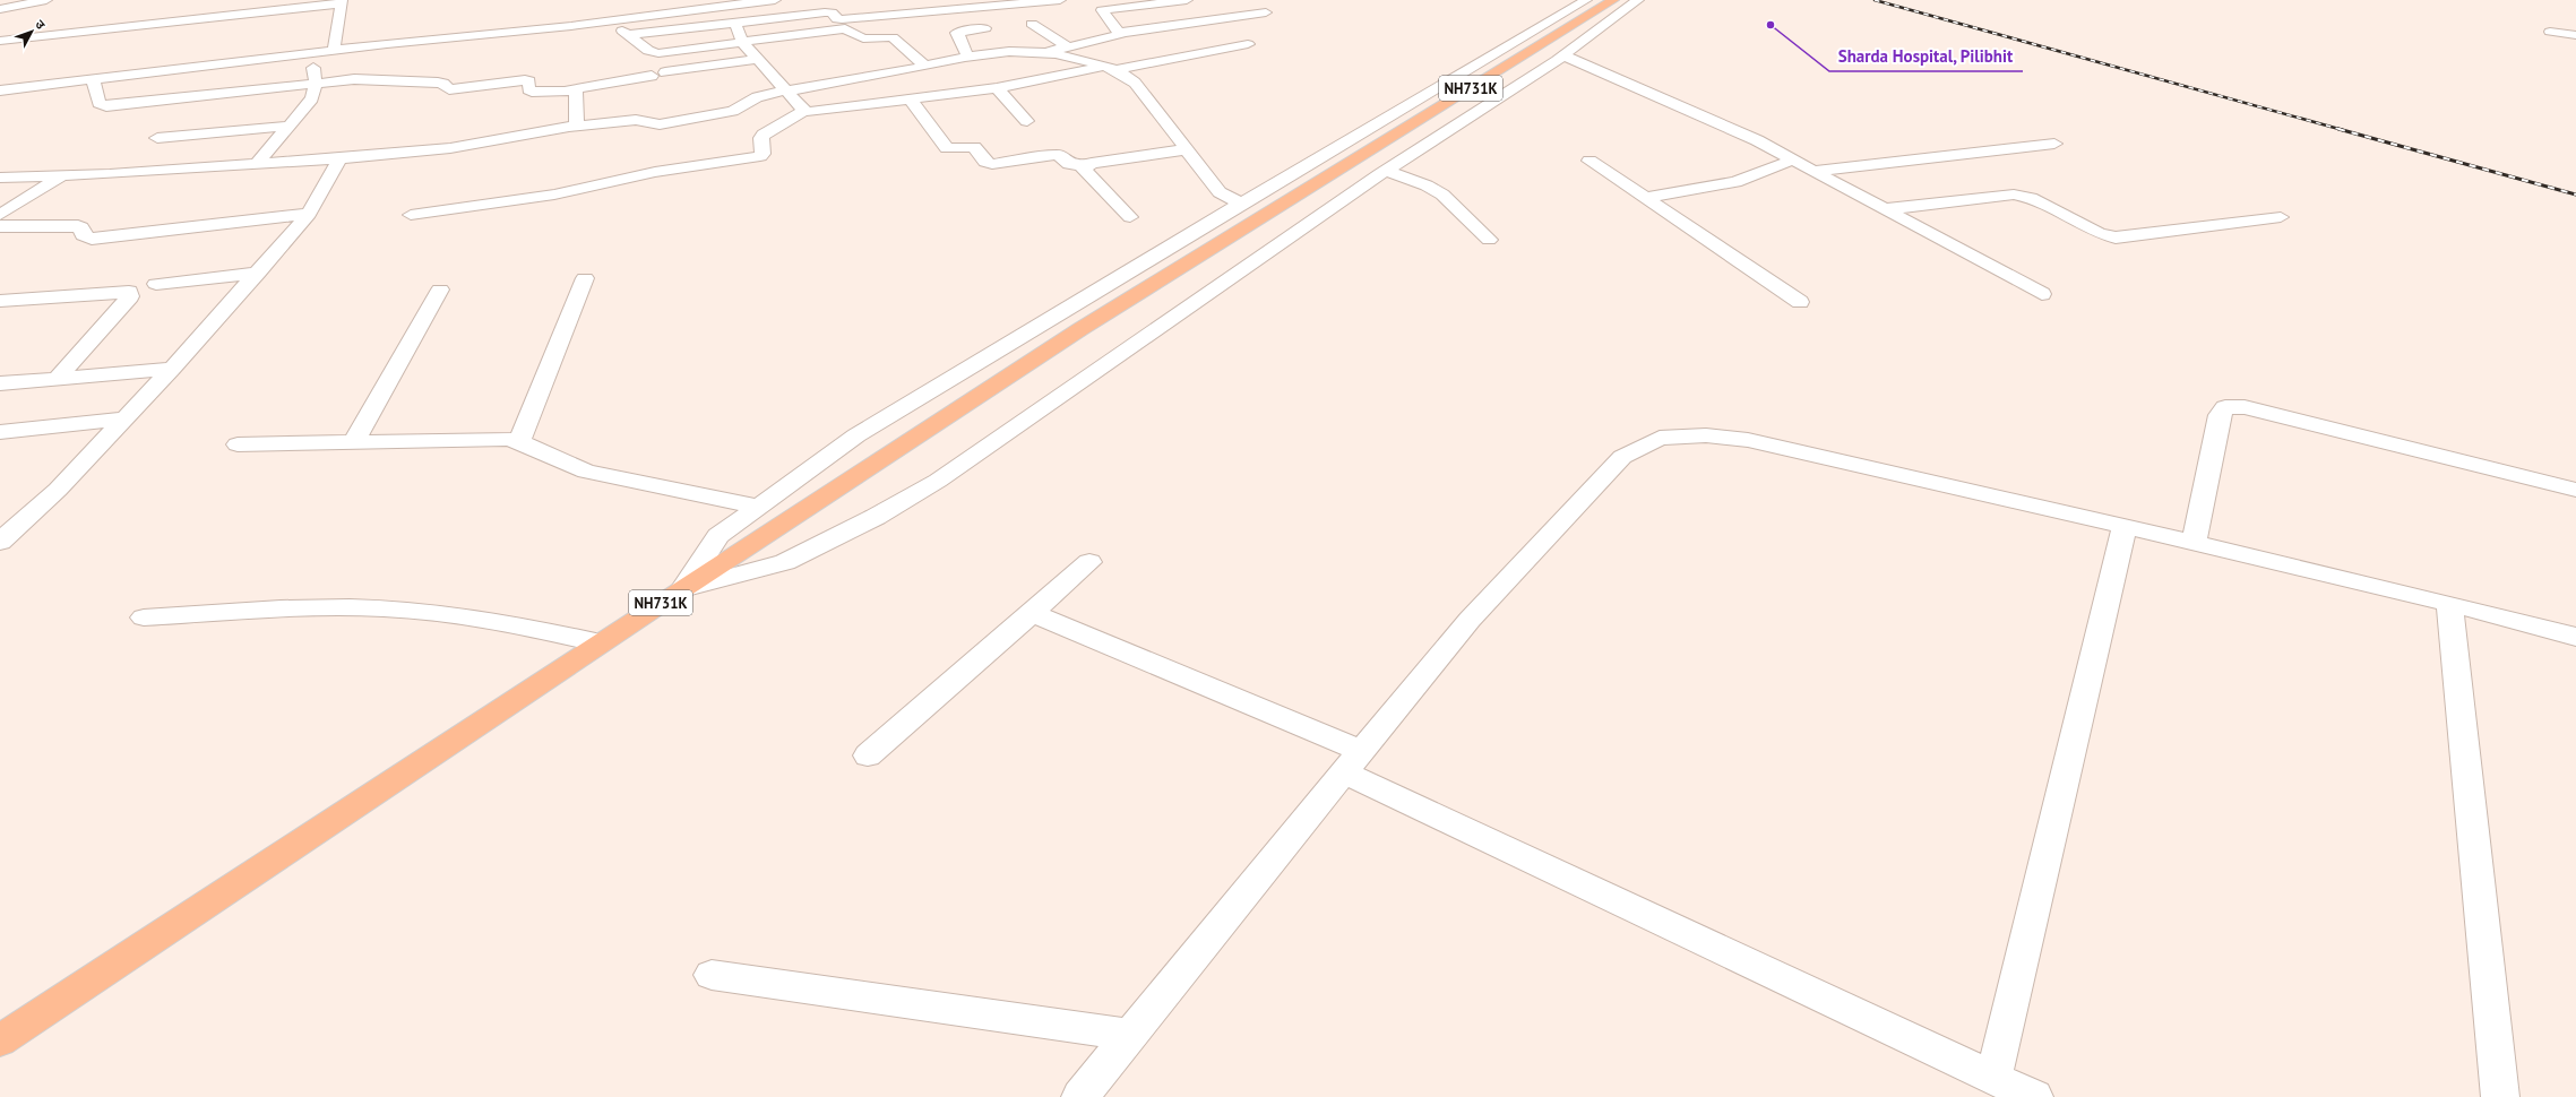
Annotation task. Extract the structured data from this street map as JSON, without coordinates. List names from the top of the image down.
{
  "streets": {
    "highway": ["NH731K"]
  },
  "places": ["Sharda Hospital, Pilibhit"],
  "north": "top right"
}
